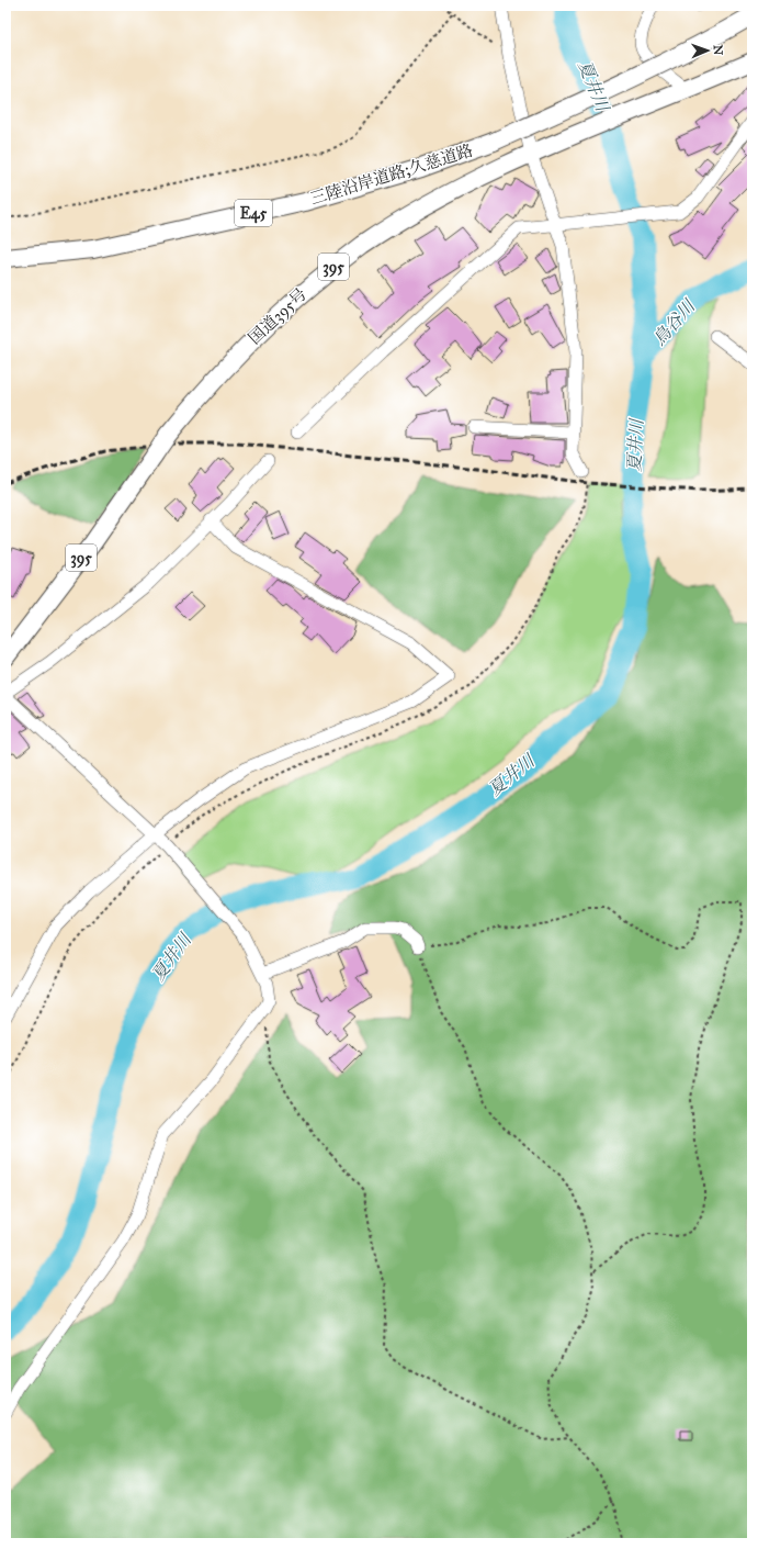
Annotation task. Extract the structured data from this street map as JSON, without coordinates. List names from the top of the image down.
{
  "streets": {
    "highway": [
      "三陸沿岸道路;久慈道路",
      "E45",
      "395",
      "国道395号"
    ]
  },
  "water": ["夏井川", "鳥谷川"],
  "north": "right"
}
